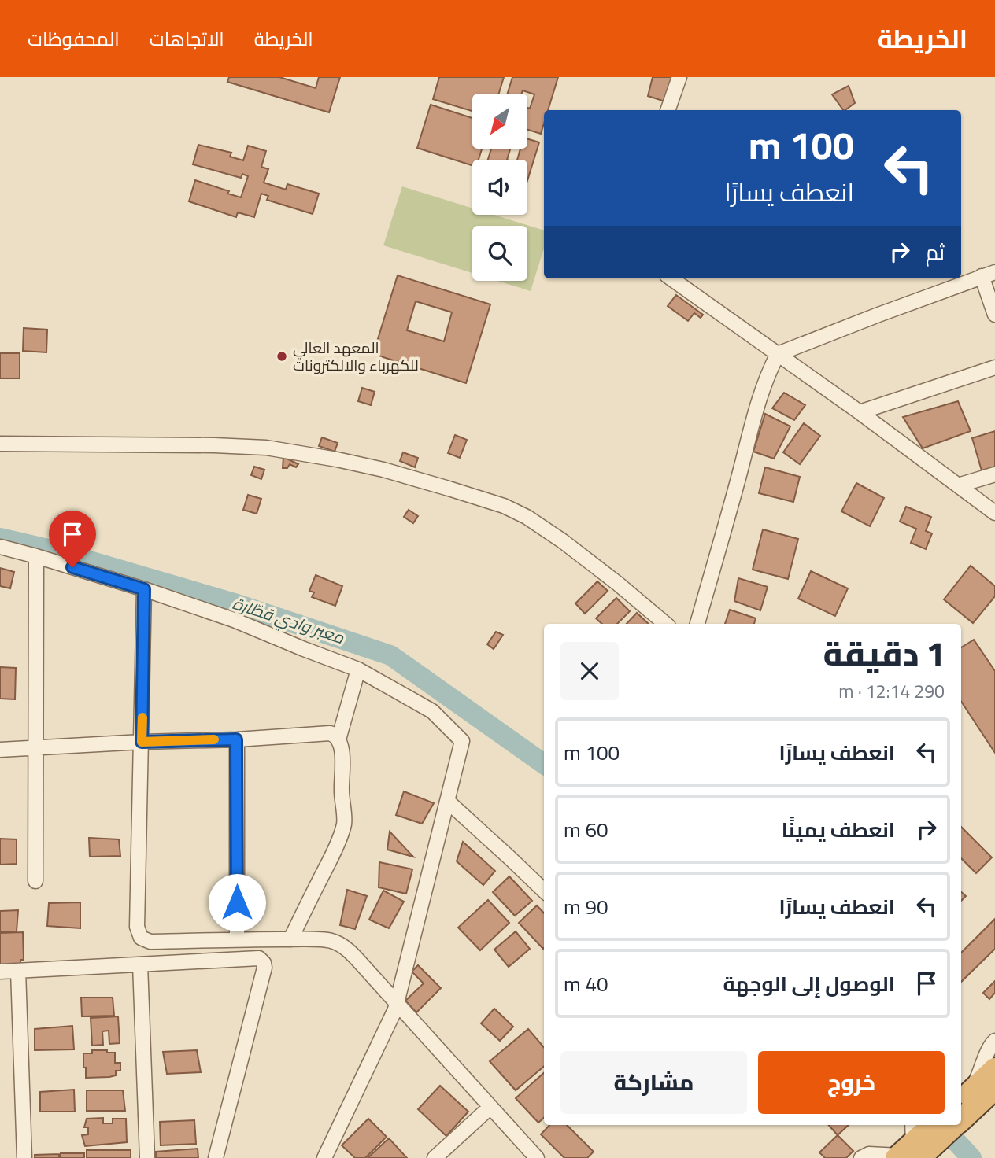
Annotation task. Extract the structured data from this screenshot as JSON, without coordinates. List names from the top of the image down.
{
  "water": ["معبر وادي قطّارة"],
  "places": ["المعهد العالي للكهرباء والالكترونات"],
  "north": "bottom left",
  "page": {
    "header": "الخريطة",
    "nav": ["الخريطة", "الاتجاهات", "المحفوظات"],
    "turn": ["100 m", "انعطف يسارًا"],
    "then": "ثم",
    "heading": ["1 دقيقة", "290 m · 12:14"],
    "list": [
      {
        "name": "انعطف يسارًا",
        "value": "100 m"
      },
      {
        "name": "انعطف يمينًا",
        "value": "60 m"
      },
      {
        "name": "انعطف يسارًا",
        "value": "90 m"
      },
      {
        "name": "الوصول إلى الوجهة",
        "value": "40 m"
      }
    ],
    "buttons": ["خروج", "مشاركة"]
  }
}
